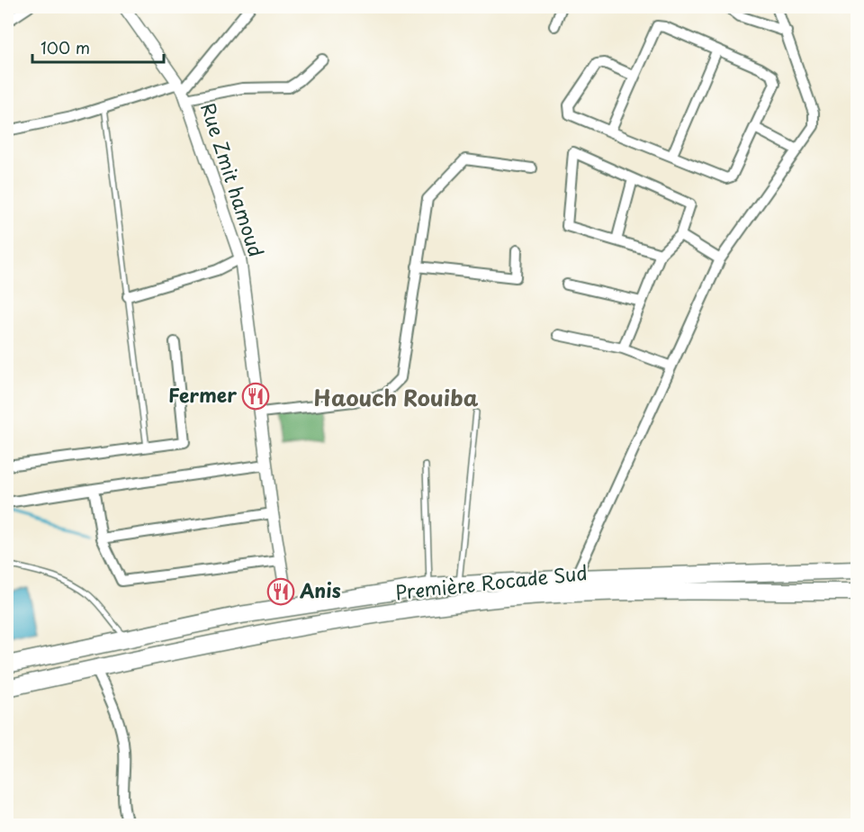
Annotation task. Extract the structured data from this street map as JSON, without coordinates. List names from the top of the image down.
{
  "streets": {
    "highway": ["Première Rocade Sud"],
    "street": ["Rue Zmit hamoud"]
  },
  "crossings": [
    ["Rue Zmit hamoud", "Première Rocade Sud"]
  ],
  "districts": ["Haouch Rouiba"],
  "places": {
    "restaurant": ["Fermer", "Anis"]
  },
  "scale_bar": "100 m"
}
